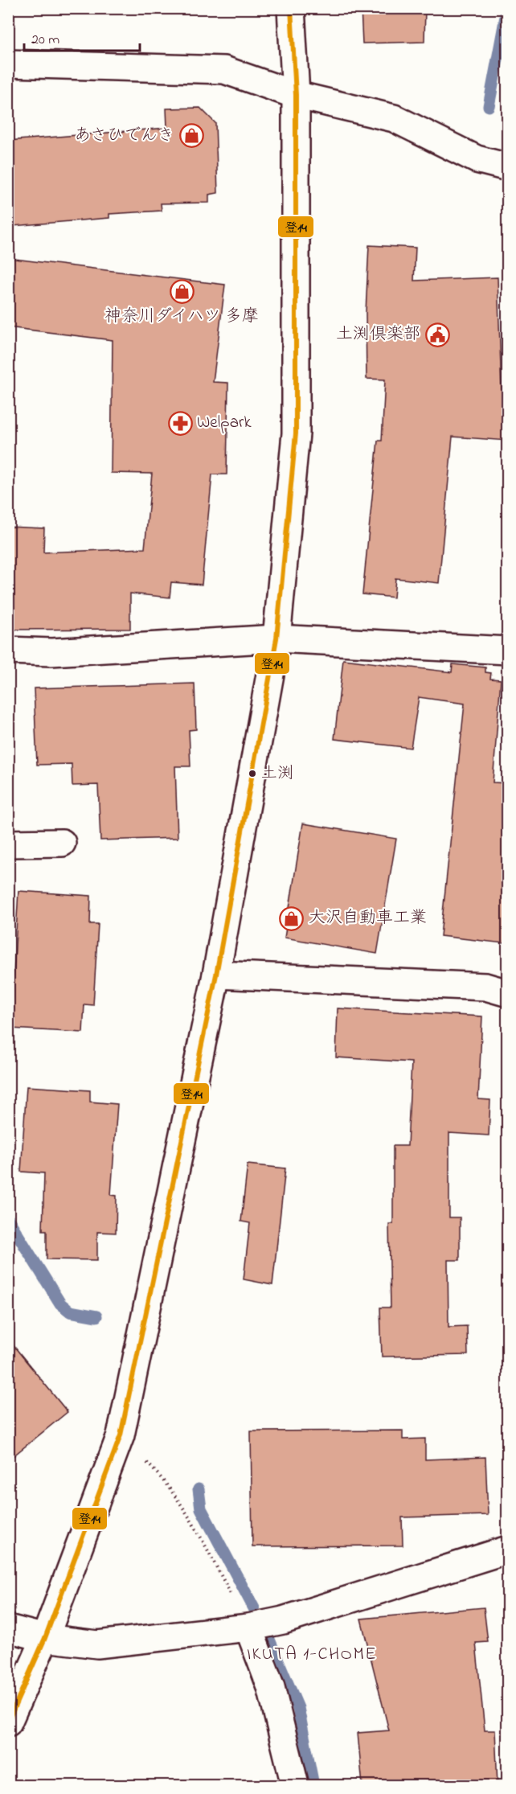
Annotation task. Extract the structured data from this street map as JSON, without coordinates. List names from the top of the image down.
{
  "districts": ["IKUTA 1-CHOME"],
  "places": {
    "shop": ["あさひでんき", "神奈川ダイハツ 多摩", "大沢自動車工業"],
    "public building": ["土渕倶楽部"],
    "pharmacy": ["Welpark"],
    "other": ["土渕"]
  },
  "lines": ["transit line 登14"],
  "scale_bar": "20 m"
}
